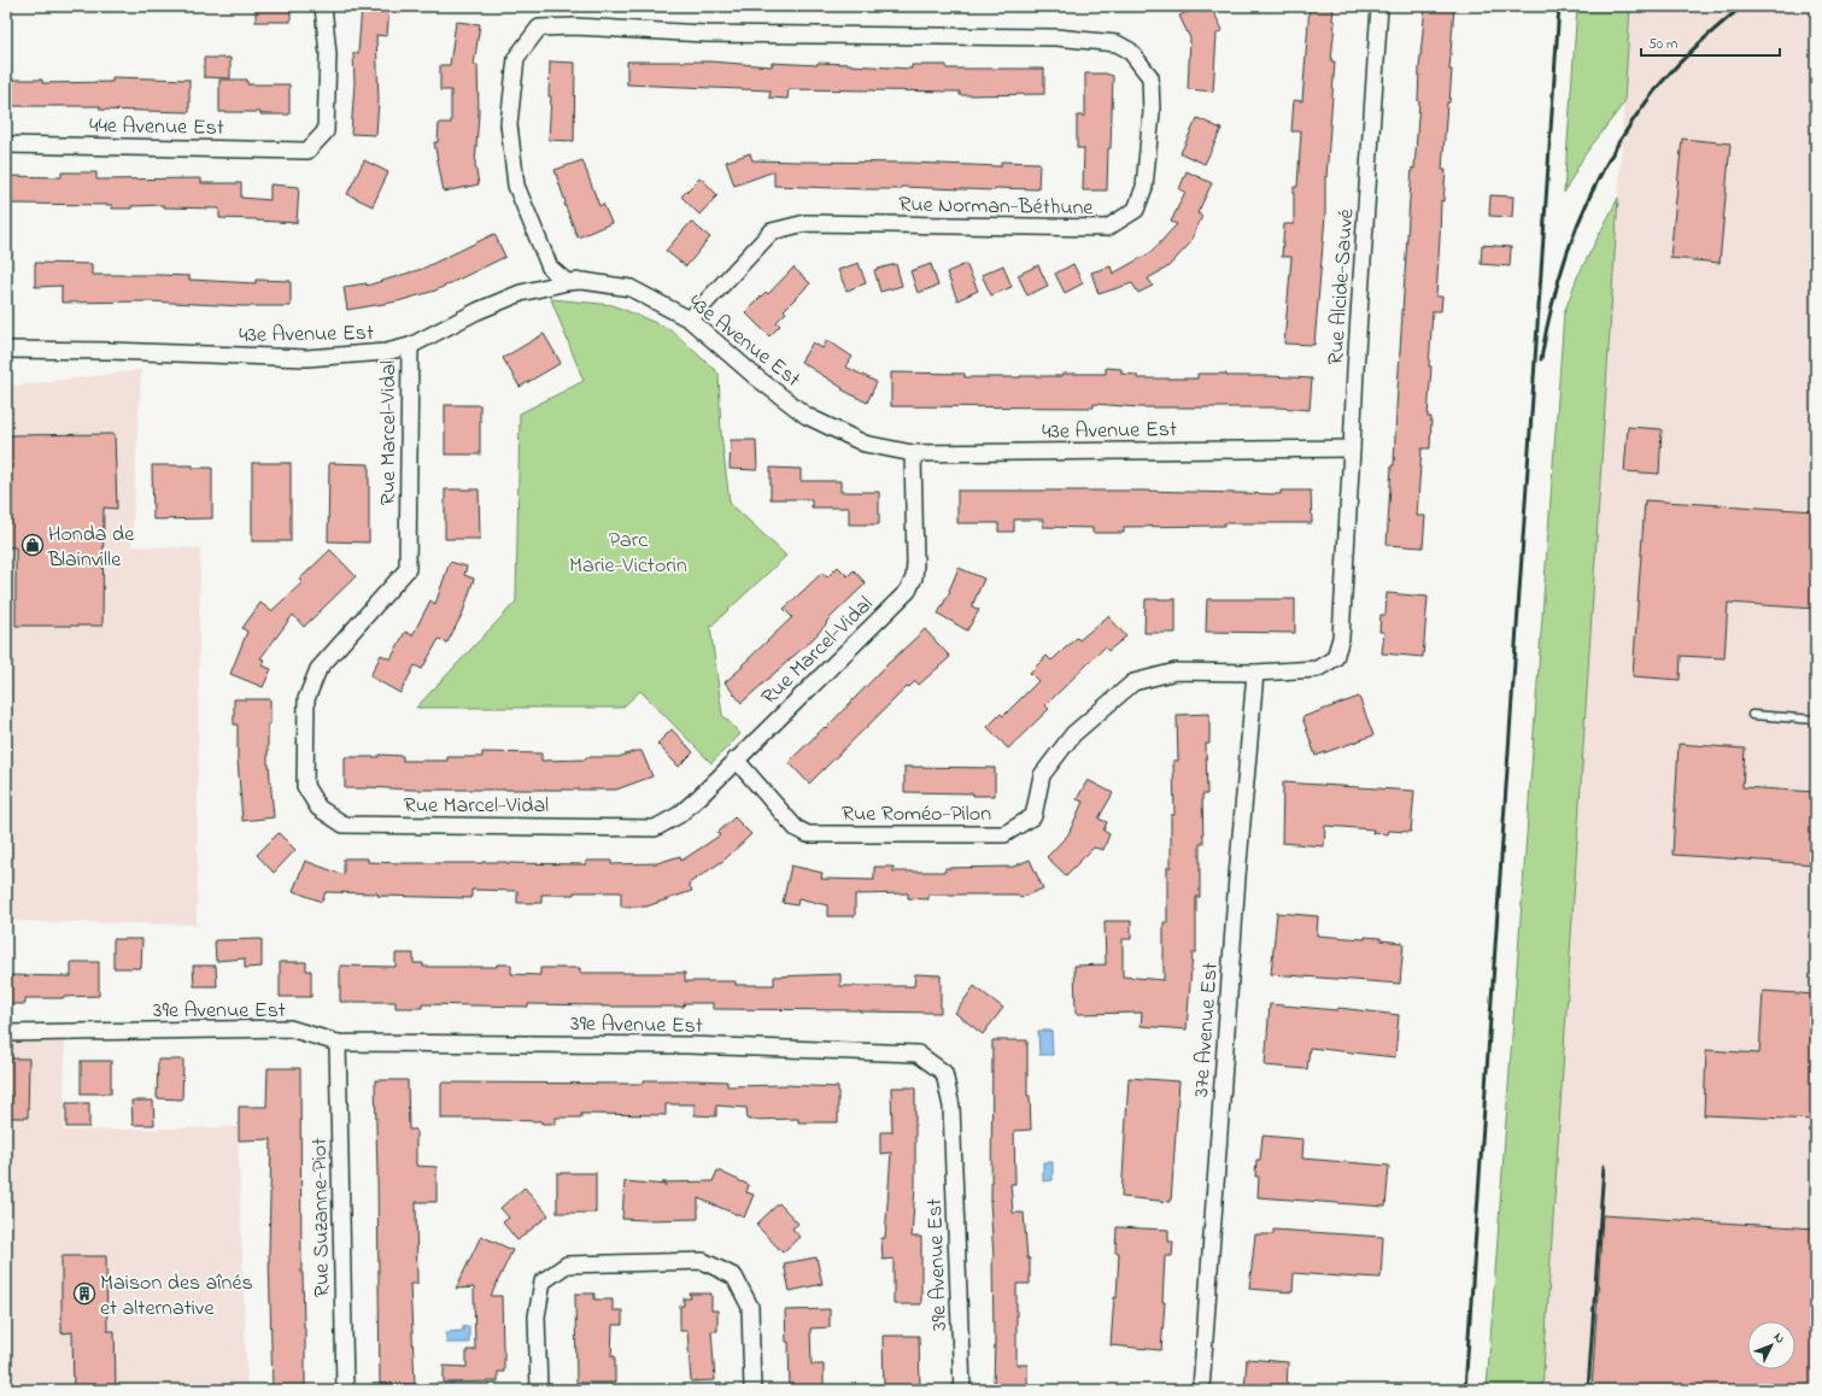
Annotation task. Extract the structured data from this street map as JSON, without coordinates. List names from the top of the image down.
{
  "streets": {
    "street": [
      "44e Avenue Est",
      "Rue Norman-Béthune",
      "Rue Alcide-Sauvé",
      "43e Avenue Est",
      "Rue Marcel-Vidal",
      "Rue Roméo-Pilon",
      "39e Avenue Est",
      "37e Avenue Est",
      "Rue Suzanne-Piot"
    ]
  },
  "crossings": [
    ["Rue Norman-Béthune", "43e Avenue Est"],
    ["Rue Alcide-Sauvé", "43e Avenue Est"],
    ["Rue Alcide-Sauvé", "Rue Roméo-Pilon"],
    ["43e Avenue Est", "Rue Marcel-Vidal"],
    ["Rue Marcel-Vidal", "Rue Roméo-Pilon"],
    ["Rue Roméo-Pilon", "37e Avenue Est"],
    ["39e Avenue Est", "Rue Suzanne-Piot"]
  ],
  "parks": ["Parc Marie-Victorin"],
  "places": {
    "shop": ["Honda de Blainville"],
    "building": ["Maison des aînés et alternative"]
  },
  "scale_bar": "50 m",
  "north": "top right"
}
